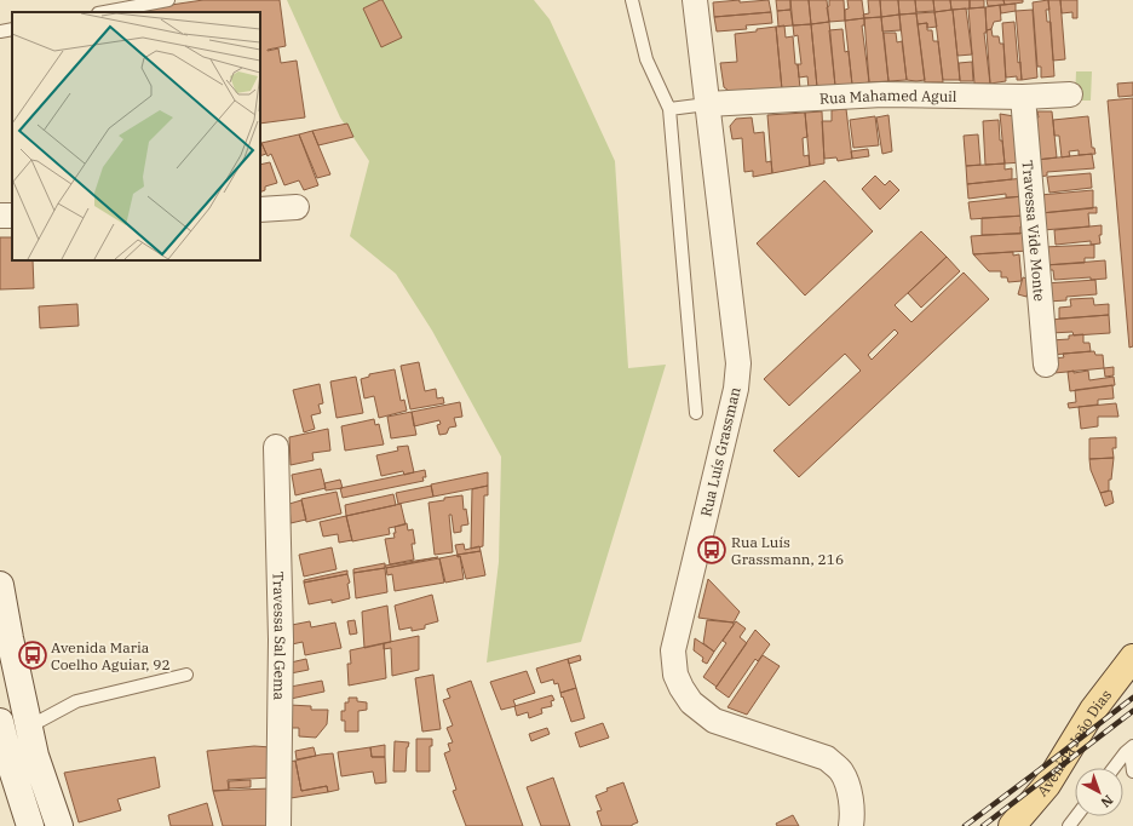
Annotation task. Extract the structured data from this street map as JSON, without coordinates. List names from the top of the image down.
{
  "streets": {
    "main road": ["Avenida João Dias"],
    "street": [
      "Rua Mahamed Aguil",
      "Travessa Vide Monte",
      "Rua Luís Grassman",
      "Travessa Sal Gema"
    ]
  },
  "crossings": [
    ["Rua Mahamed Aguil", "Travessa Vide Monte"],
    ["Rua Mahamed Aguil", "Rua Luís Grassman"]
  ],
  "places": {
    "bus stop": ["Rua Luís Grassmann, 216", "Avenida Maria Coelho Aguiar, 92"]
  },
  "north": "bottom right"
}
